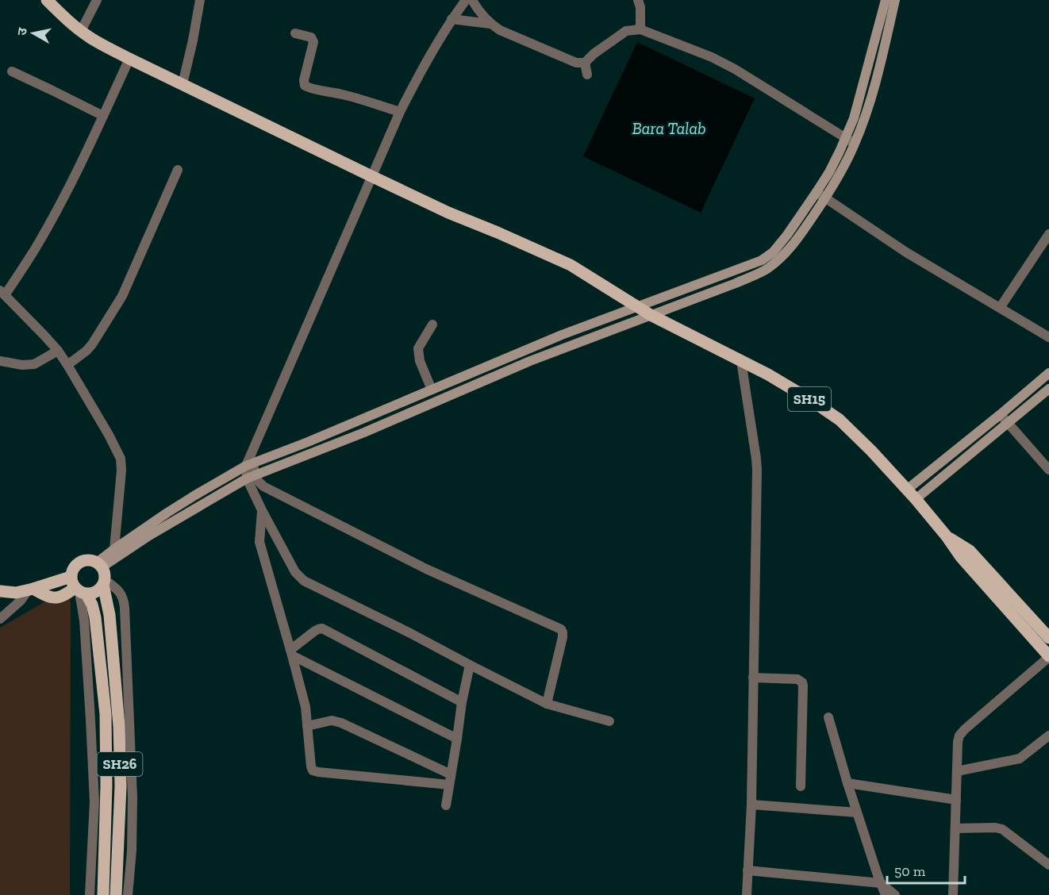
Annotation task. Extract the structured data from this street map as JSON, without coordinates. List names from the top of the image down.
{
  "streets": {
    "main road": ["SH15", "SH26"]
  },
  "water": ["Bara Talab"],
  "scale_bar": "50 m",
  "north": "left"
}
